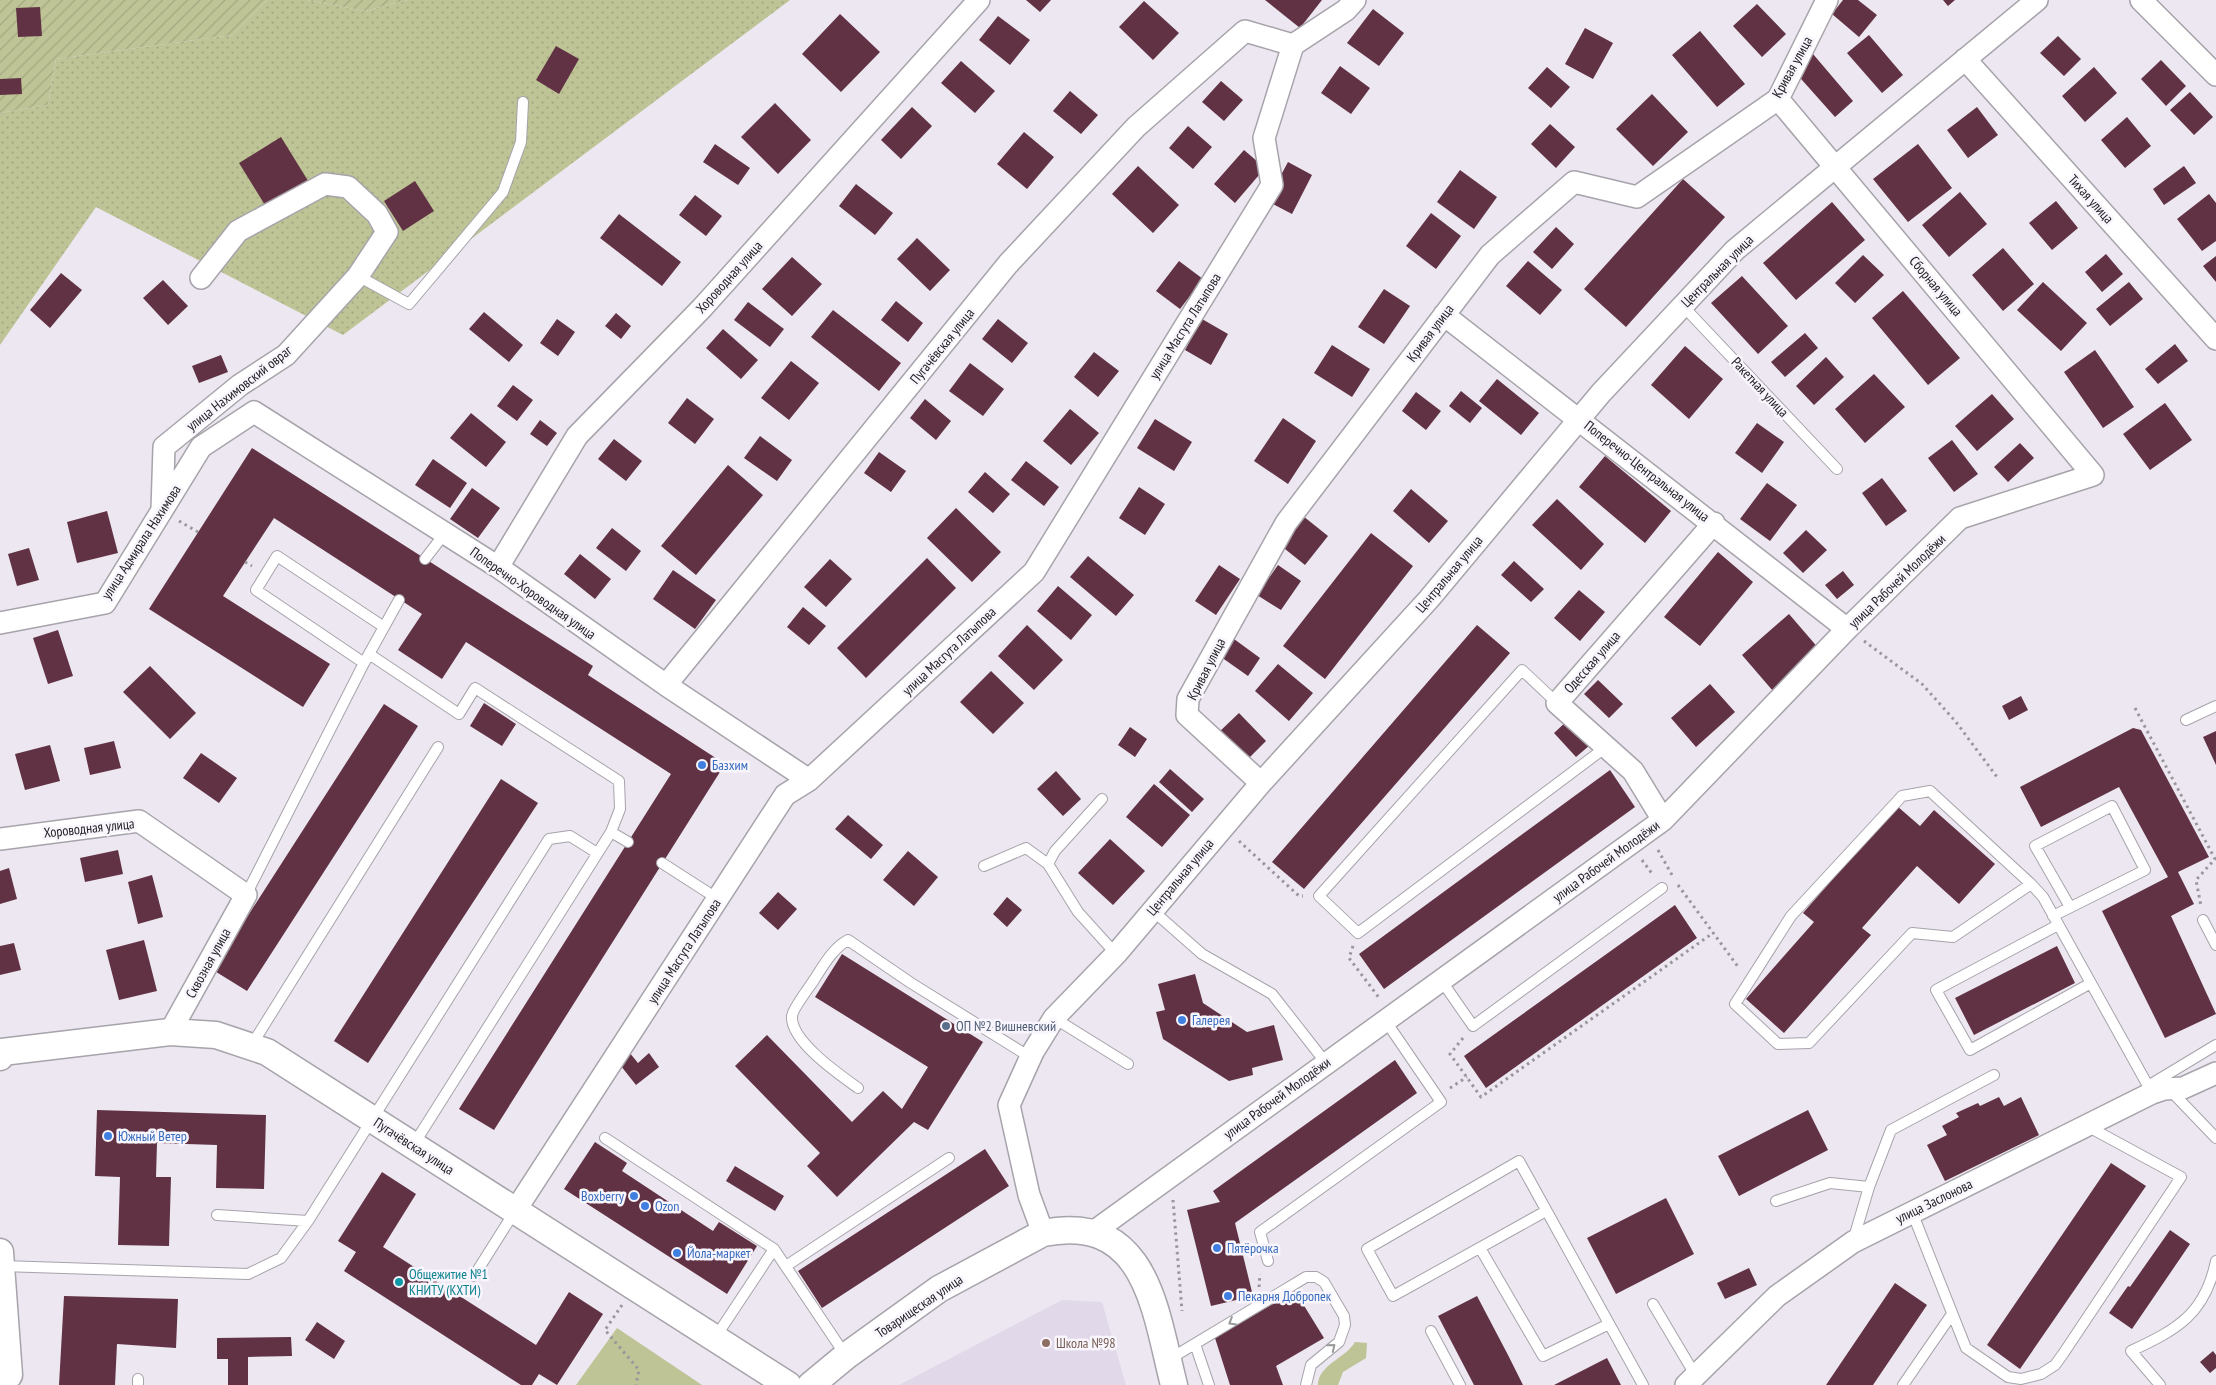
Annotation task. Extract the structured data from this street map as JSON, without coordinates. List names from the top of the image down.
{
  "streets": {
    "street": [
      "Кривая улица",
      "Тихая улица",
      "Центральная улица",
      "Хороводная улица",
      "Сборная улица",
      "улица Масгута Латыпова",
      "Пугачёвская улица",
      "улица Нахимовский овраг",
      "Поперечно-Центральная улица",
      "улица Адмирала Нахимова",
      "улица Рабочей Молодёжи",
      "Поперечно-Хороводная улица",
      "Одесская улица",
      "Сквозная улица",
      "улица Заслонова",
      "Товарищеская улица"
    ],
    "lane": ["Ракетная улица"]
  },
  "crossings": [
    ["Кривая улица", "Центральная улица"],
    ["Кривая улица", "Сборная улица"],
    ["Кривая улица", "Поперечно-Центральная улица"],
    ["Тихая улица", "Центральная улица"],
    ["Центральная улица", "Сборная улица"],
    ["Центральная улица", "Ракетная улица"],
    ["Центральная улица", "Поперечно-Центральная улица"],
    ["Центральная улица", "Товарищеская улица"],
    ["Хороводная улица", "Поперечно-Хороводная улица"],
    ["Хороводная улица", "Сквозная улица"],
    ["Сборная улица", "улица Рабочей Молодёжи"],
    ["улица Масгута Латыпова", "Пугачёвская улица"],
    ["улица Масгута Латыпова", "Поперечно-Хороводная улица"],
    ["Пугачёвская улица", "Поперечно-Хороводная улица"],
    ["Пугачёвская улица", "Сквозная улица"],
    ["улица Нахимовский овраг", "улица Адмирала Нахимова"],
    ["Поперечно-Центральная улица", "улица Рабочей Молодёжи"],
    ["Поперечно-Центральная улица", "Одесская улица"],
    ["улица Адмирала Нахимова", "Поперечно-Хороводная улица"],
    ["улица Рабочей Молодёжи", "Одесская улица"],
    ["улица Рабочей Молодёжи", "Товарищеская улица"]
  ],
  "places": [
    "Базхим",
    "Галерея",
    "ОП №2 Вишневский",
    "Южный Ветер",
    "Boxberry",
    "Ozon",
    "Пятёрочка",
    "Йола-маркет",
    "Общежитие №1 КНИТУ (КХТИ)",
    "Пекарня Добропек",
    "Школа №98"
  ]
}
